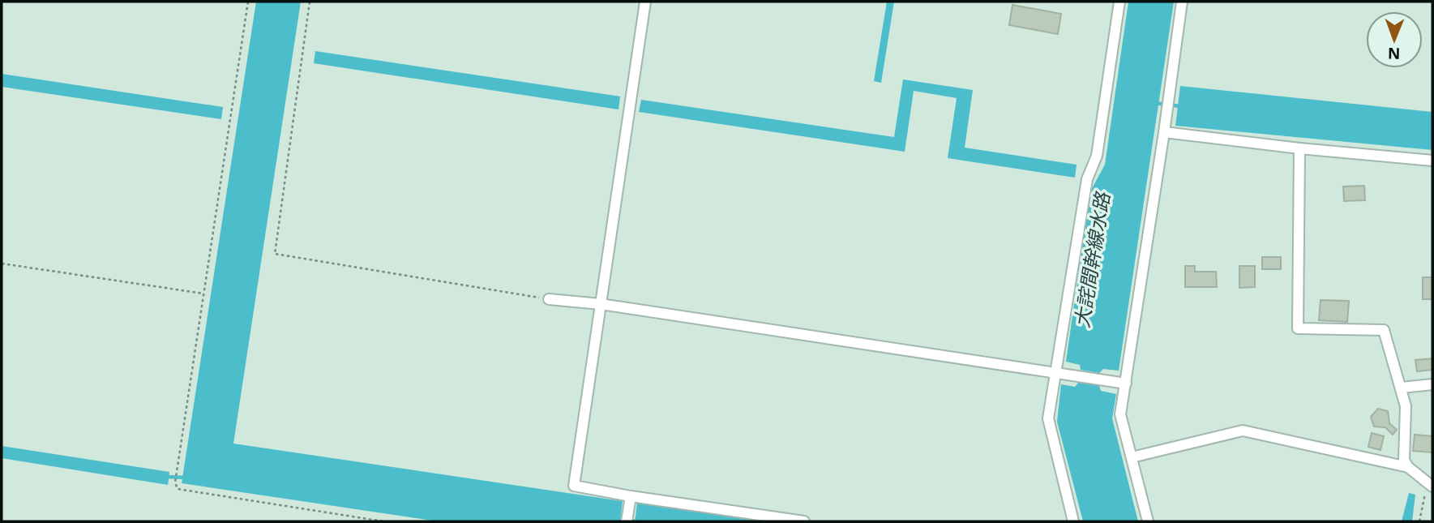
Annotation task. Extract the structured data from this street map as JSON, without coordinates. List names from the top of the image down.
{
  "water": ["大詫間幹線水路"],
  "north": "bottom"
}
